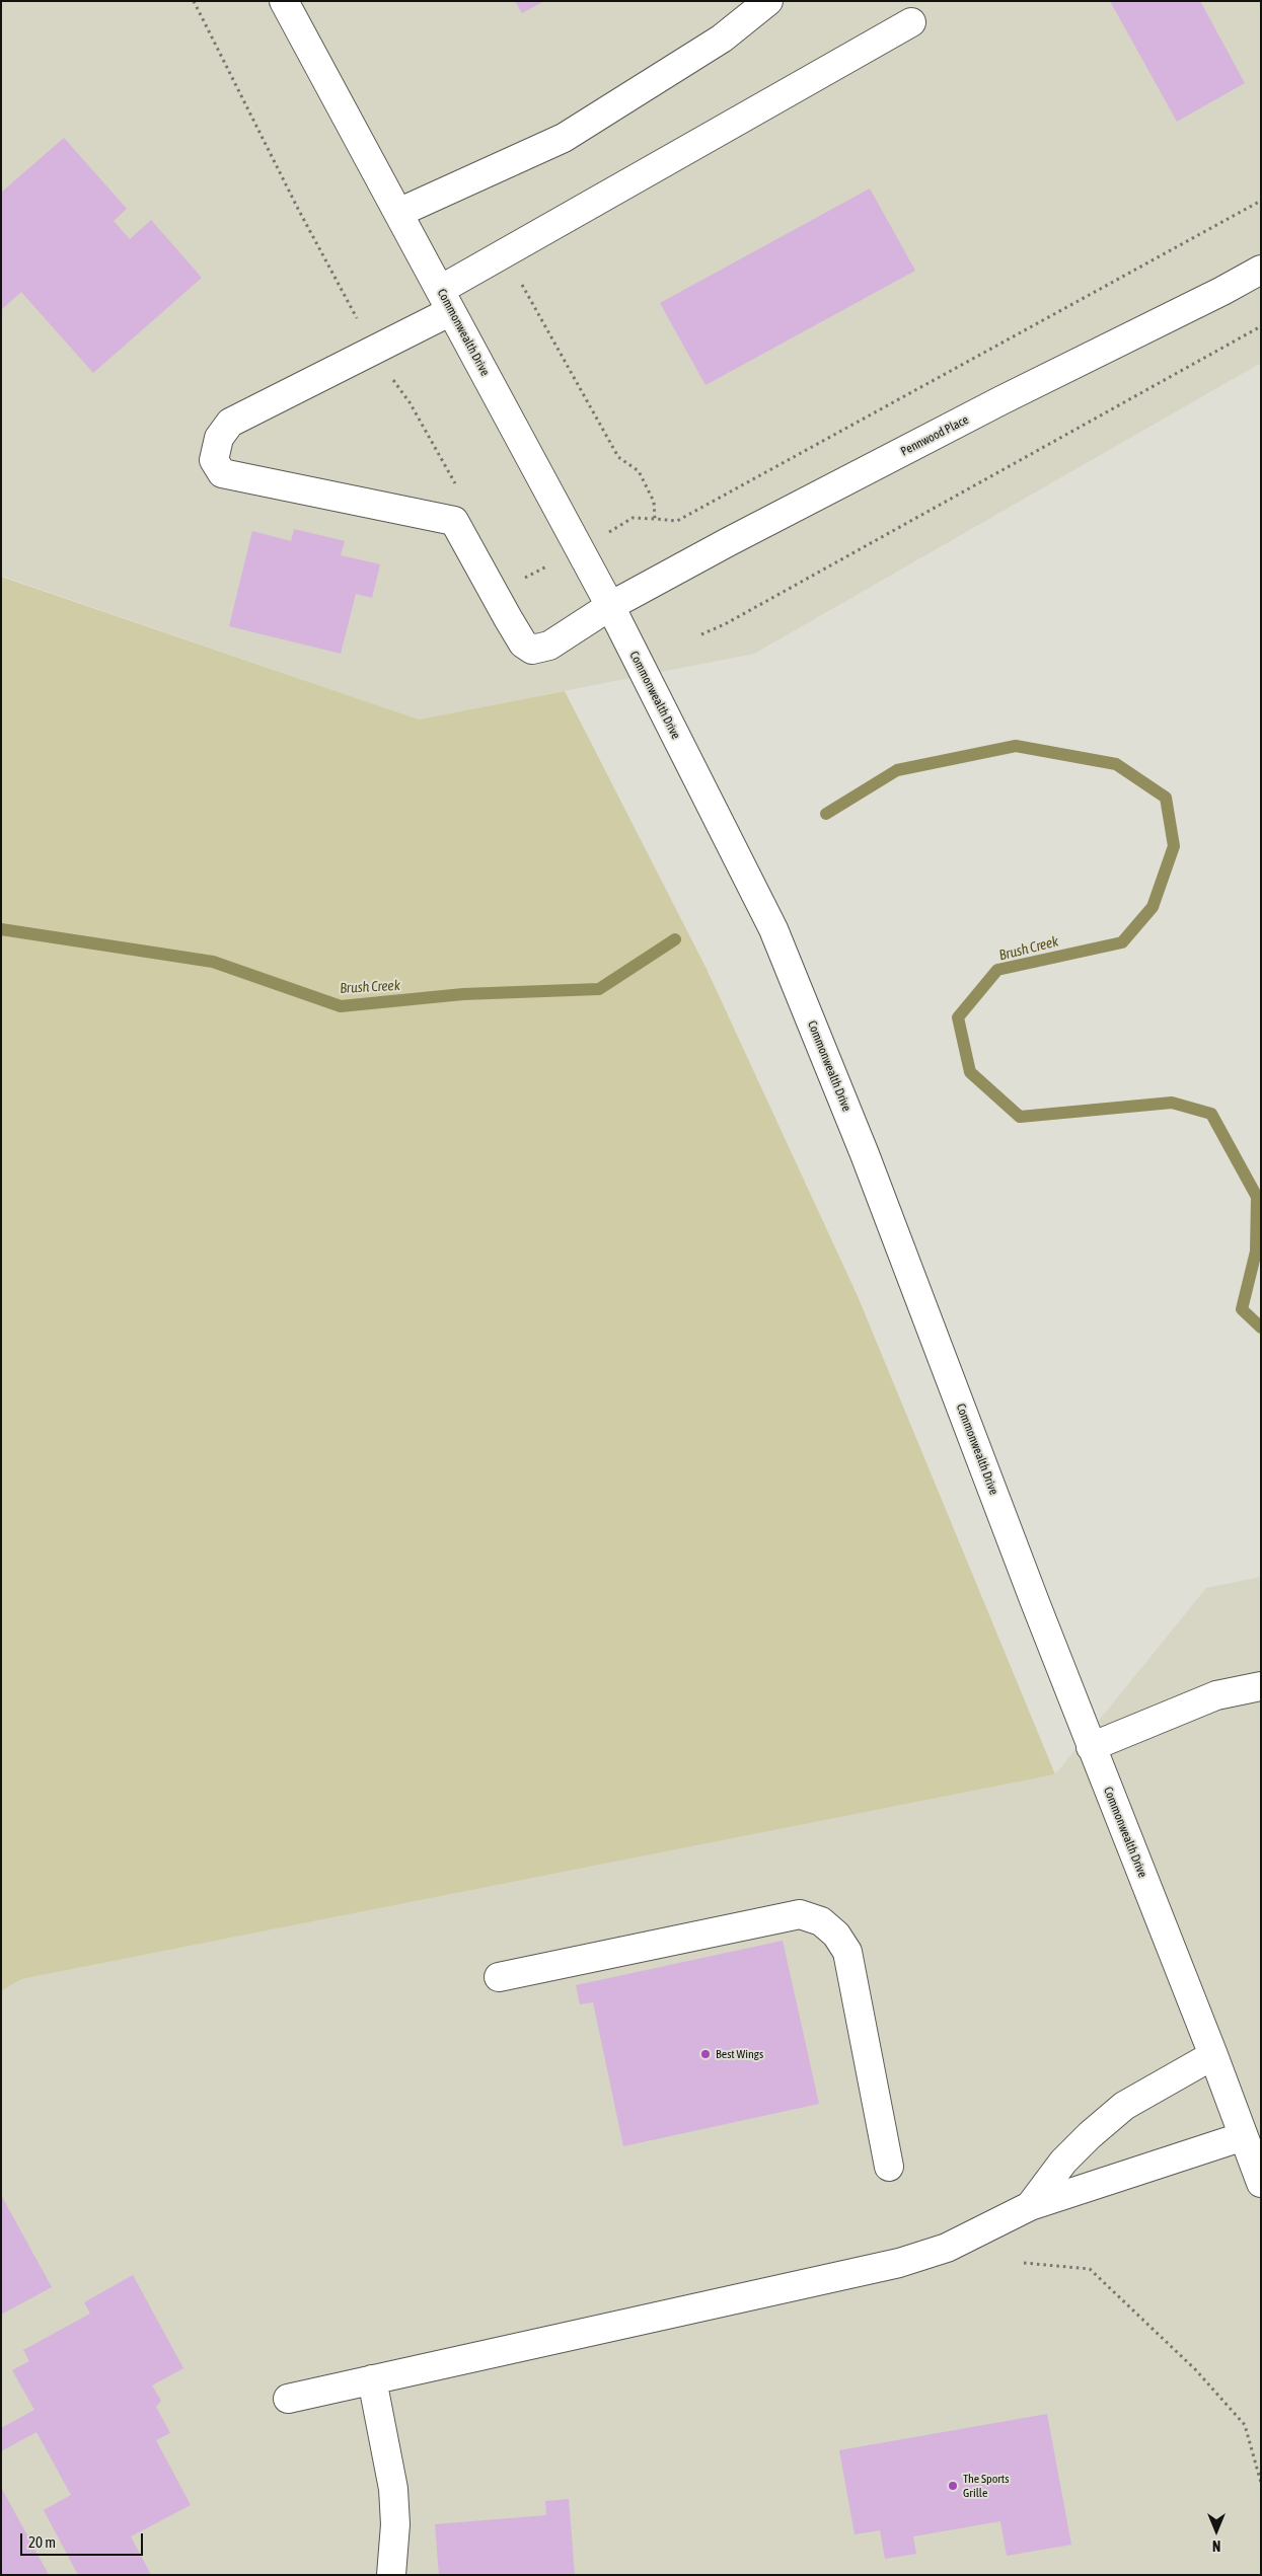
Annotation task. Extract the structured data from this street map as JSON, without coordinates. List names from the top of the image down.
{
  "streets": {
    "street": ["Commonwealth Drive", "Pennwood Place"]
  },
  "crossings": [
    ["Commonwealth Drive", "Pennwood Place"]
  ],
  "water": ["Brush Creek"],
  "places": ["Best Wings", "The Sports Grille"],
  "scale_bar": "20 m",
  "north": "bottom"
}
